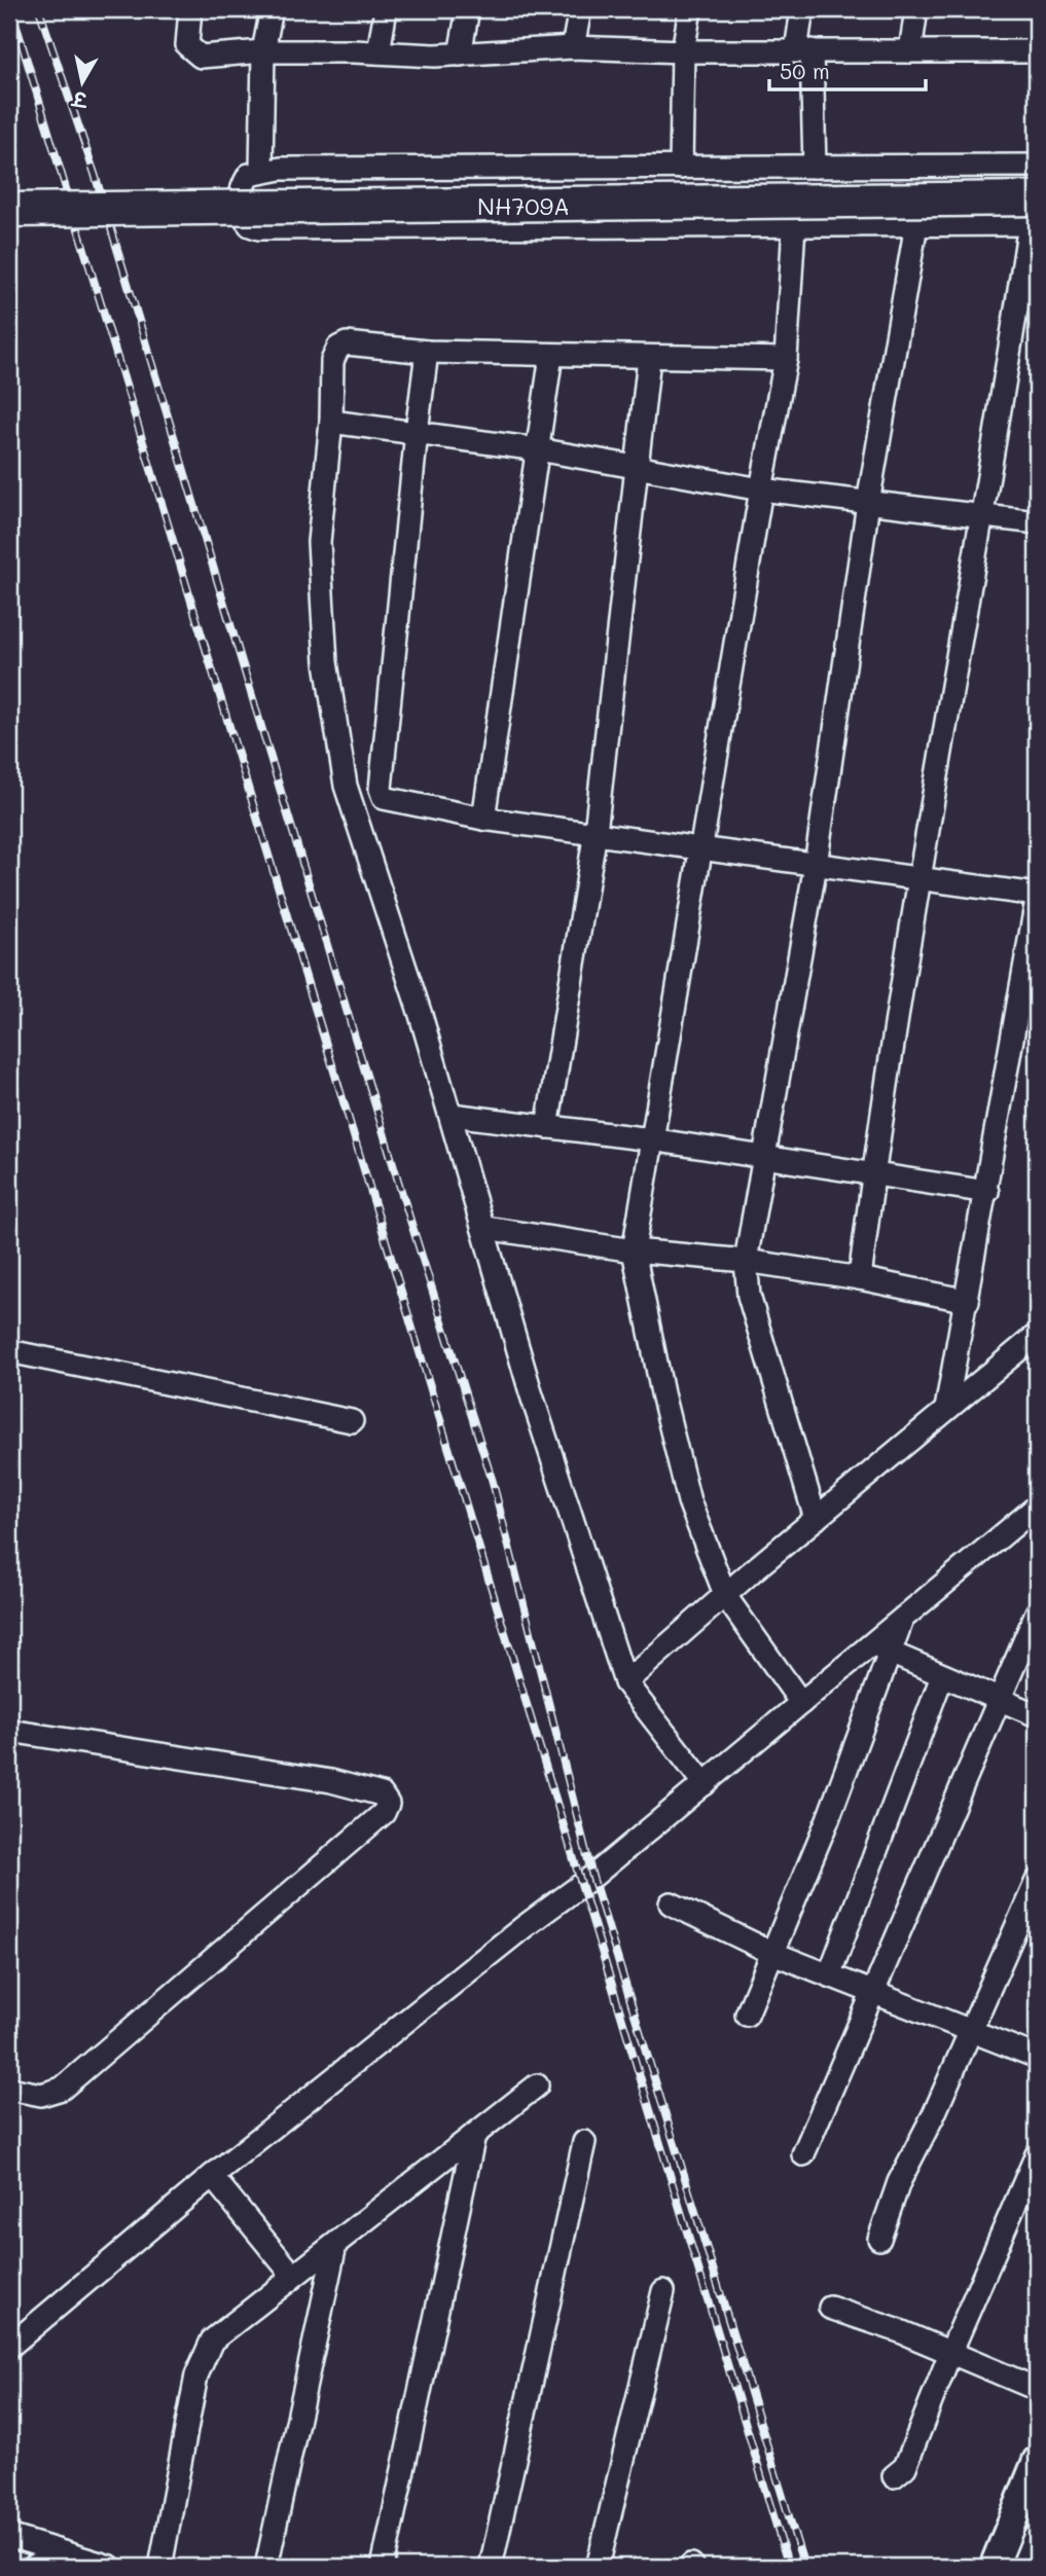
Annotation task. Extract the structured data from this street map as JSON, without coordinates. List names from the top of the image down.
{
  "streets": {
    "highway": ["NH709A"]
  },
  "scale_bar": "50 m",
  "north": "bottom"
}
